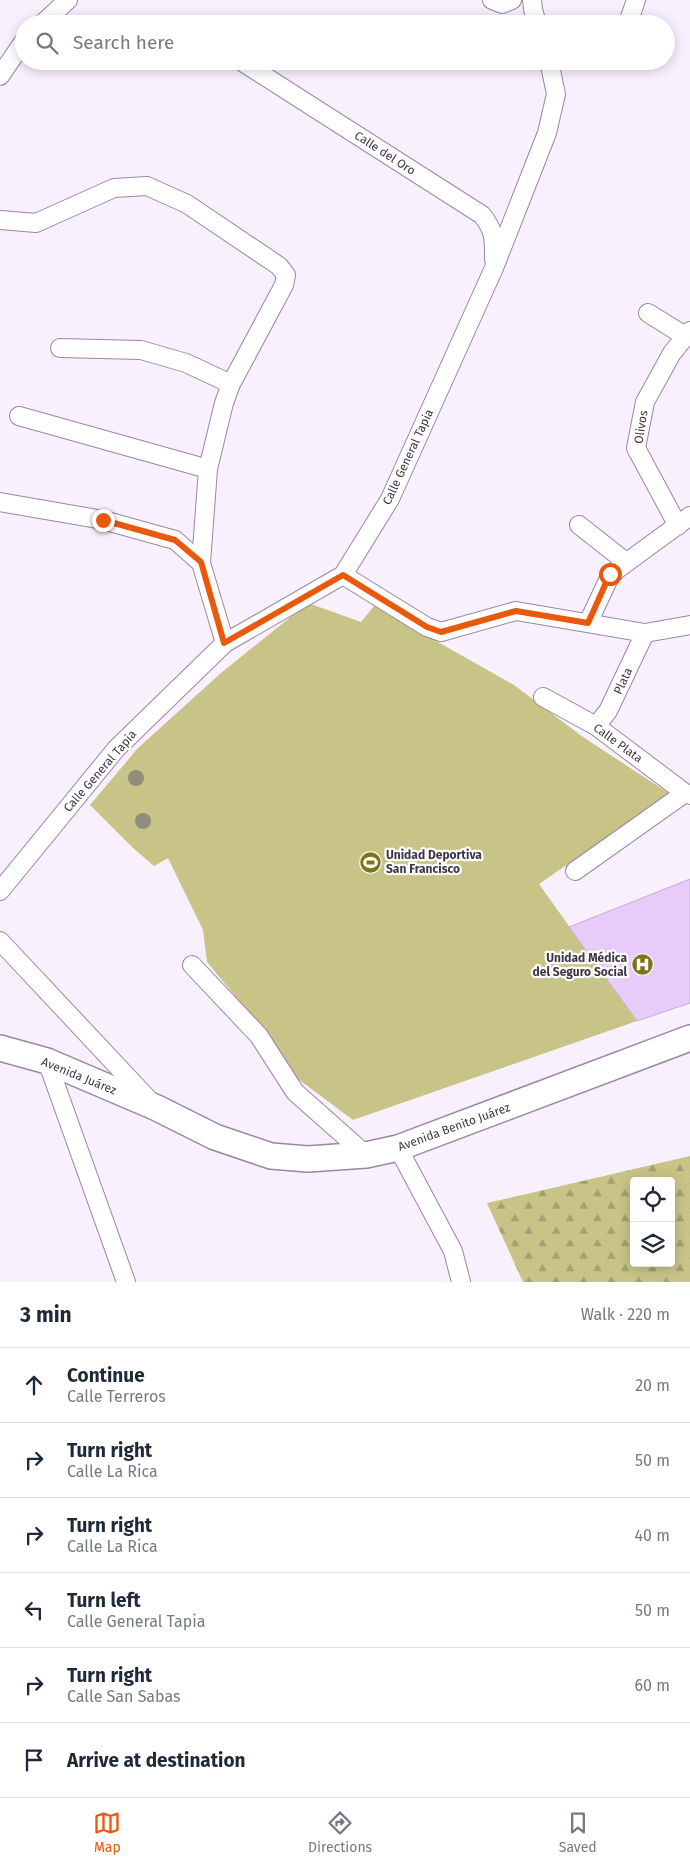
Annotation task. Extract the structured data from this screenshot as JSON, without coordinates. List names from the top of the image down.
{
  "streets": {
    "main road": ["Avenida Juárez", "Avenida Benito Juárez"],
    "street": [
      "Calle del Oro",
      "Olivos",
      "Calle General Tapia",
      "Plata",
      "Calle Plata"
    ]
  },
  "crossings": [
    ["Calle del Oro", "Calle General Tapia"],
    ["Plata", "Calle Plata"],
    ["Avenida Juárez", "Avenida Benito Juárez"]
  ],
  "places": {
    "sports": ["Unidad Deportiva San Francisco"],
    "hospital": ["Unidad Médica del Seguro Social"]
  },
  "page": {
    "search": "Search here",
    "heading": ["3 min", "Walk · 220 m"],
    "list": [
      ["Continue", "Calle Terreros", "20 m"],
      ["Turn right", "Calle La Rica", "50 m"],
      ["Turn right", "Calle La Rica", "40 m"],
      ["Turn left", "Calle General Tapia", "50 m"],
      ["Turn right", "Calle San Sabas", "60 m"],
      "Arrive at destination"
    ],
    "nav": ["Map", "Directions", "Saved"]
  }
}
